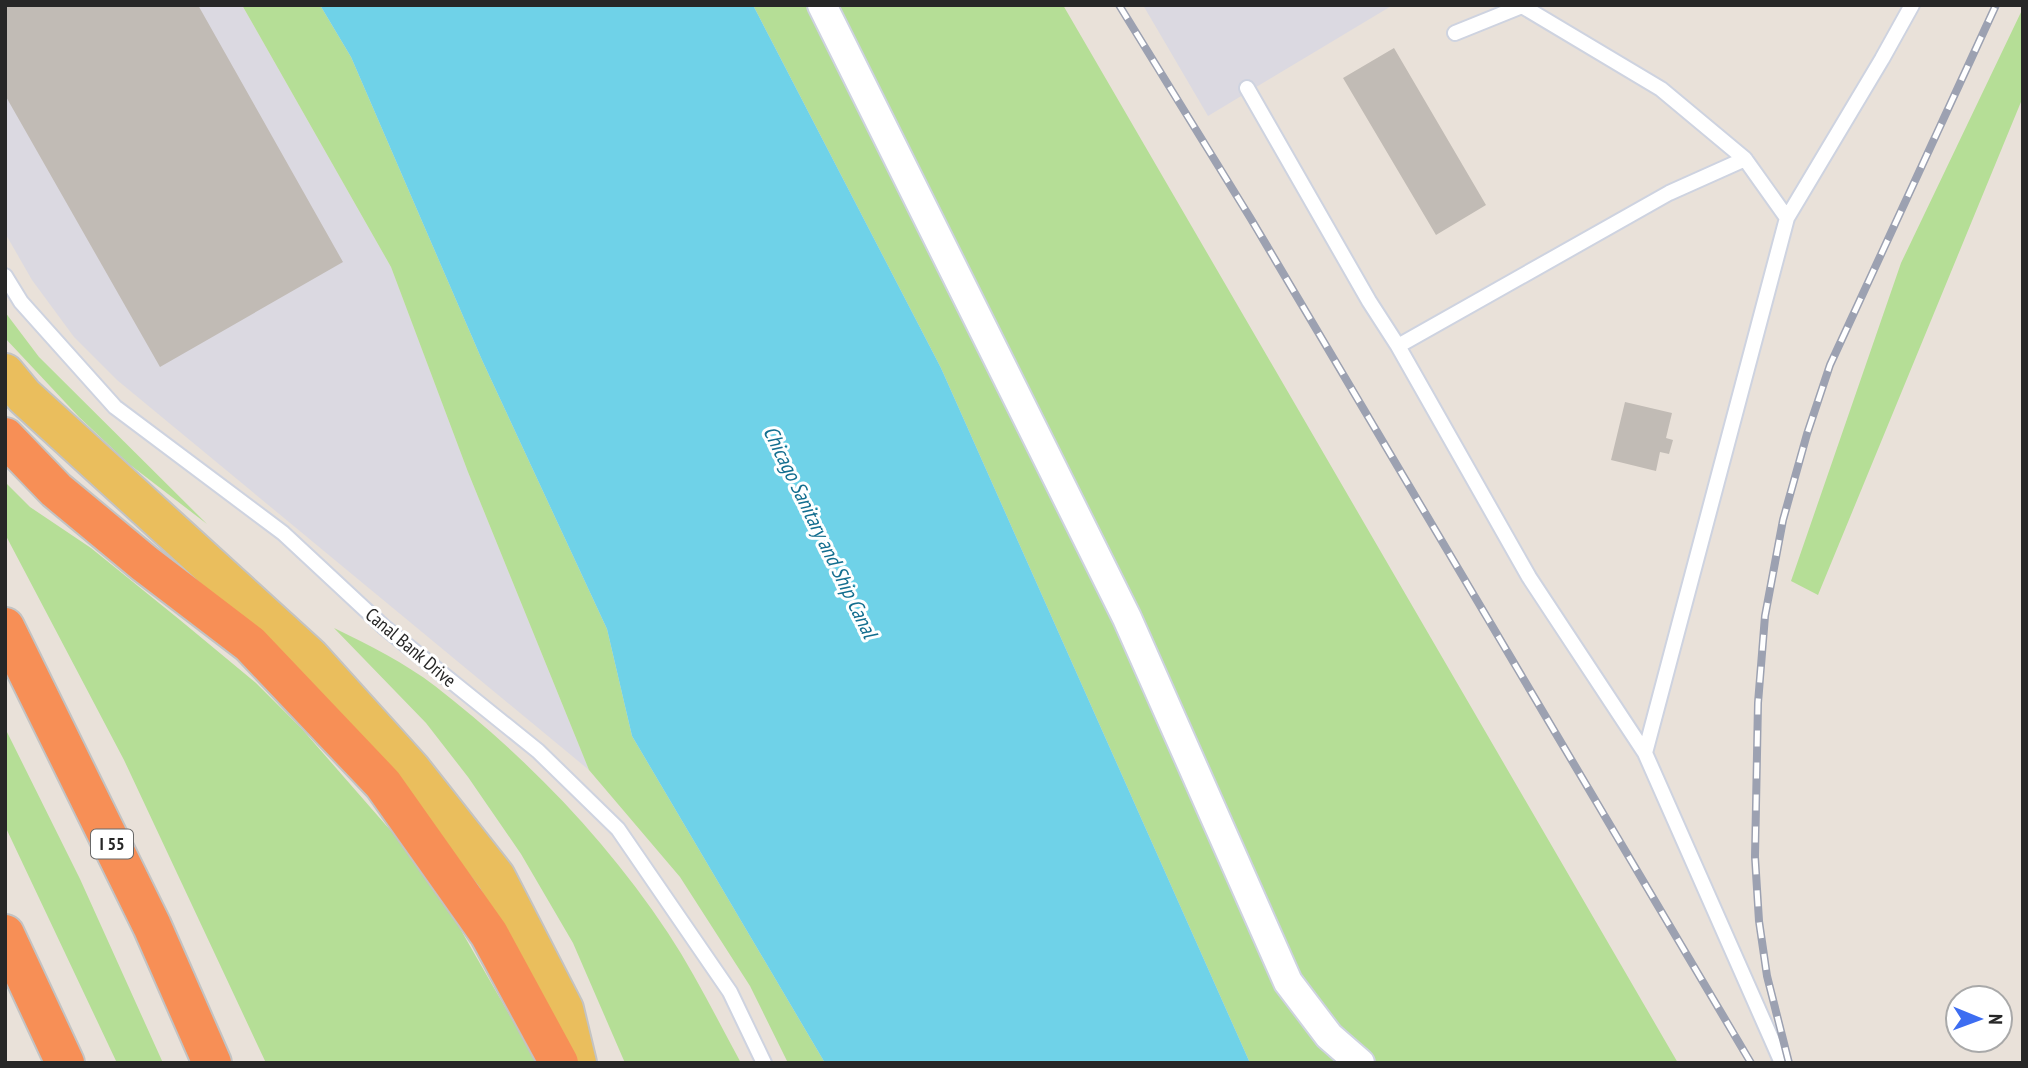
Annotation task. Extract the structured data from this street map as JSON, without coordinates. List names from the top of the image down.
{
  "streets": {
    "highway": ["I 55"],
    "lane": ["Canal Bank Drive"]
  },
  "water": ["Chicago Sanitary and Ship Canal"],
  "north": "right"
}
